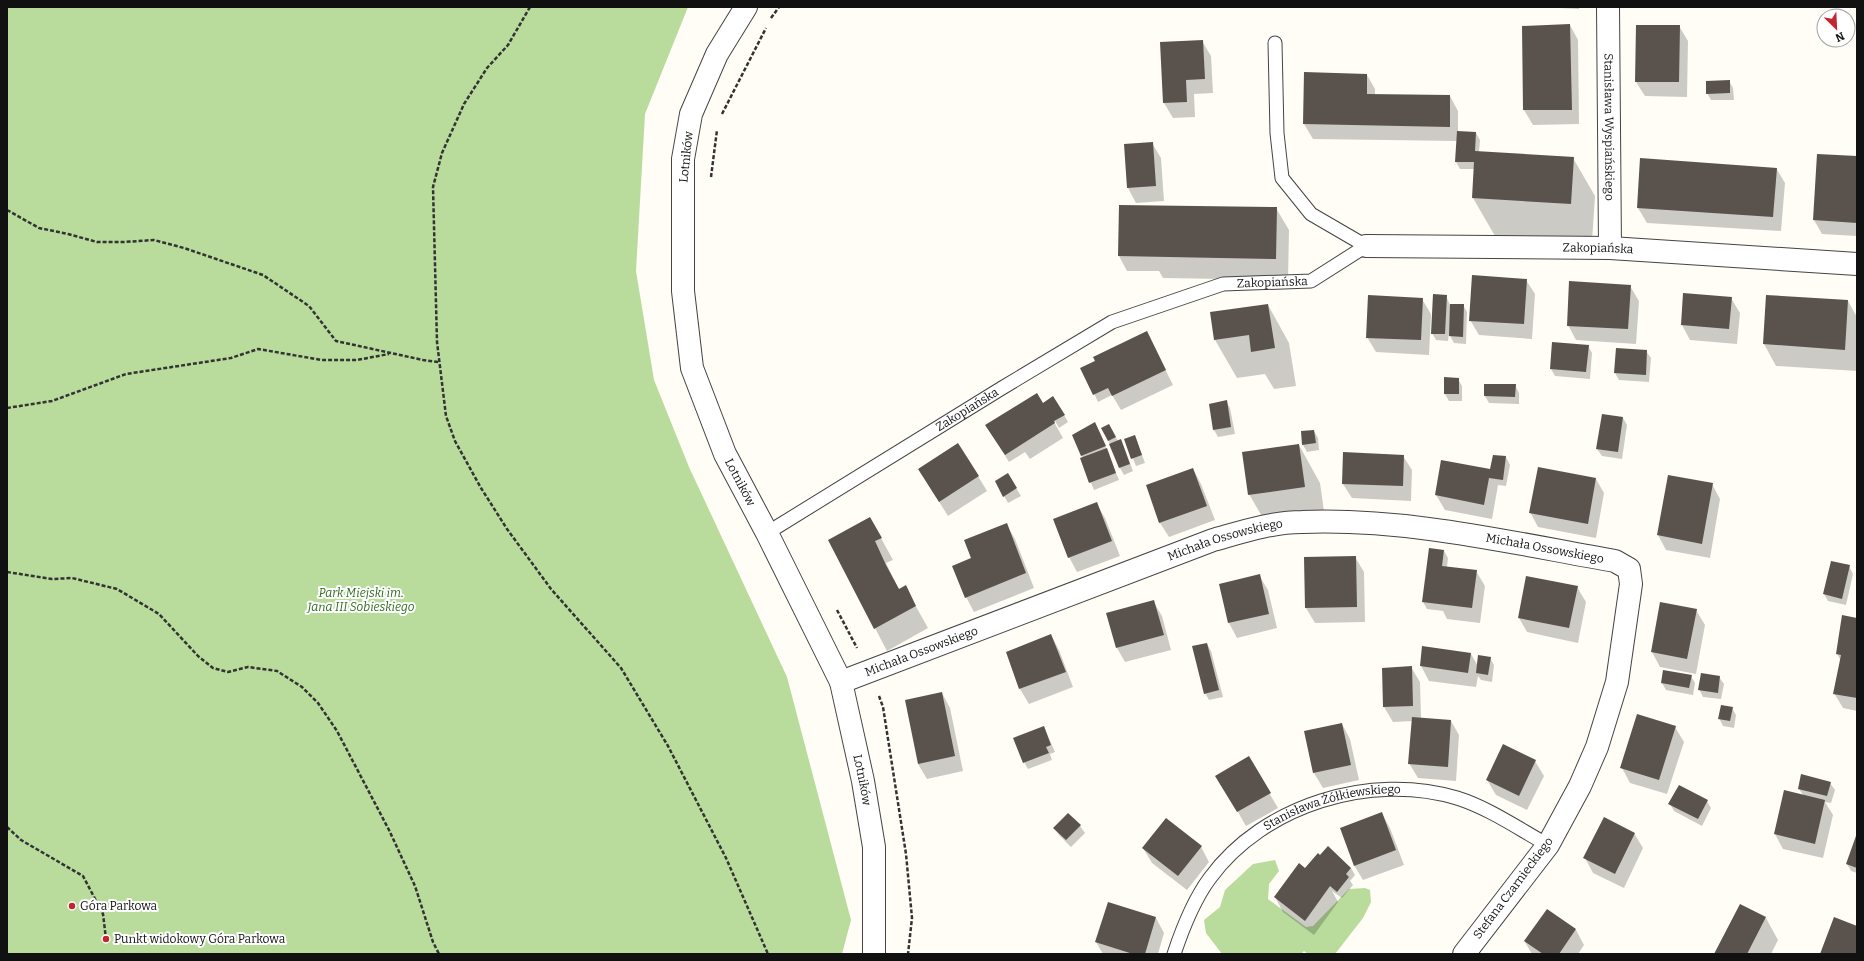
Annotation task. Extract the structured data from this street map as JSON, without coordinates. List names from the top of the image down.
{
  "streets": {
    "street": [
      "Stanisława Wyspiańskiego",
      "Lotników",
      "Zakopiańska",
      "Michała Ossowskiego",
      "Stefana Czarnieckiego"
    ],
    "lane": ["Stanisława Żółkiewskiego"]
  },
  "crossings": [
    ["Stanisława Wyspiańskiego", "Zakopiańska"],
    ["Lotników", "Zakopiańska"],
    ["Lotników", "Michała Ossowskiego"],
    ["Michała Ossowskiego", "Stefana Czarnieckiego"],
    ["Stanisława Żółkiewskiego", "Stefana Czarnieckiego"]
  ],
  "parks": ["Park Miejski im. Jana III Sobieskiego"],
  "places": ["Góra Parkowa", "Punkt widokowy Góra Parkowa"],
  "north": "bottom right"
}
